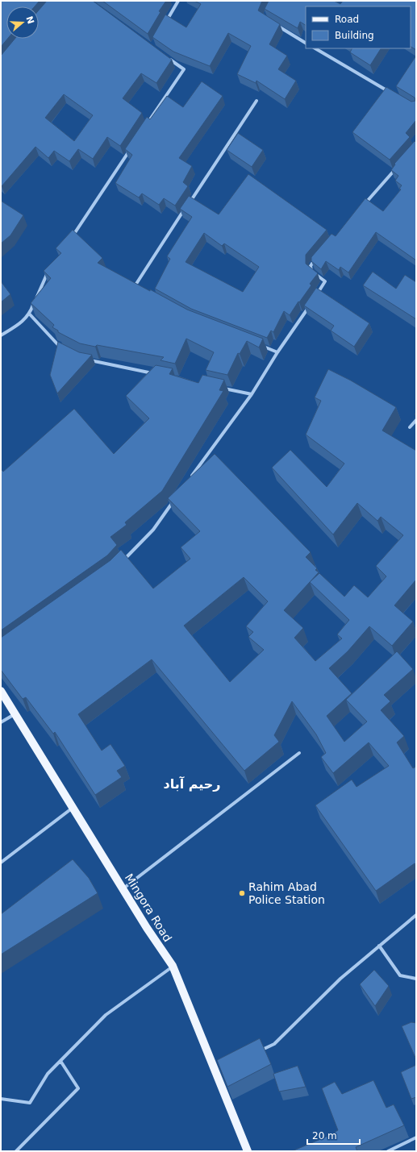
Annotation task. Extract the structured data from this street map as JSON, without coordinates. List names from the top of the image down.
{
  "streets": {
    "main road": ["Mingora Road"]
  },
  "districts": ["رحیم آباد"],
  "places": ["Rahim Abad Police Station"],
  "legend": ["Road", "Building"],
  "scale_bar": "20 m",
  "north": "right"
}
